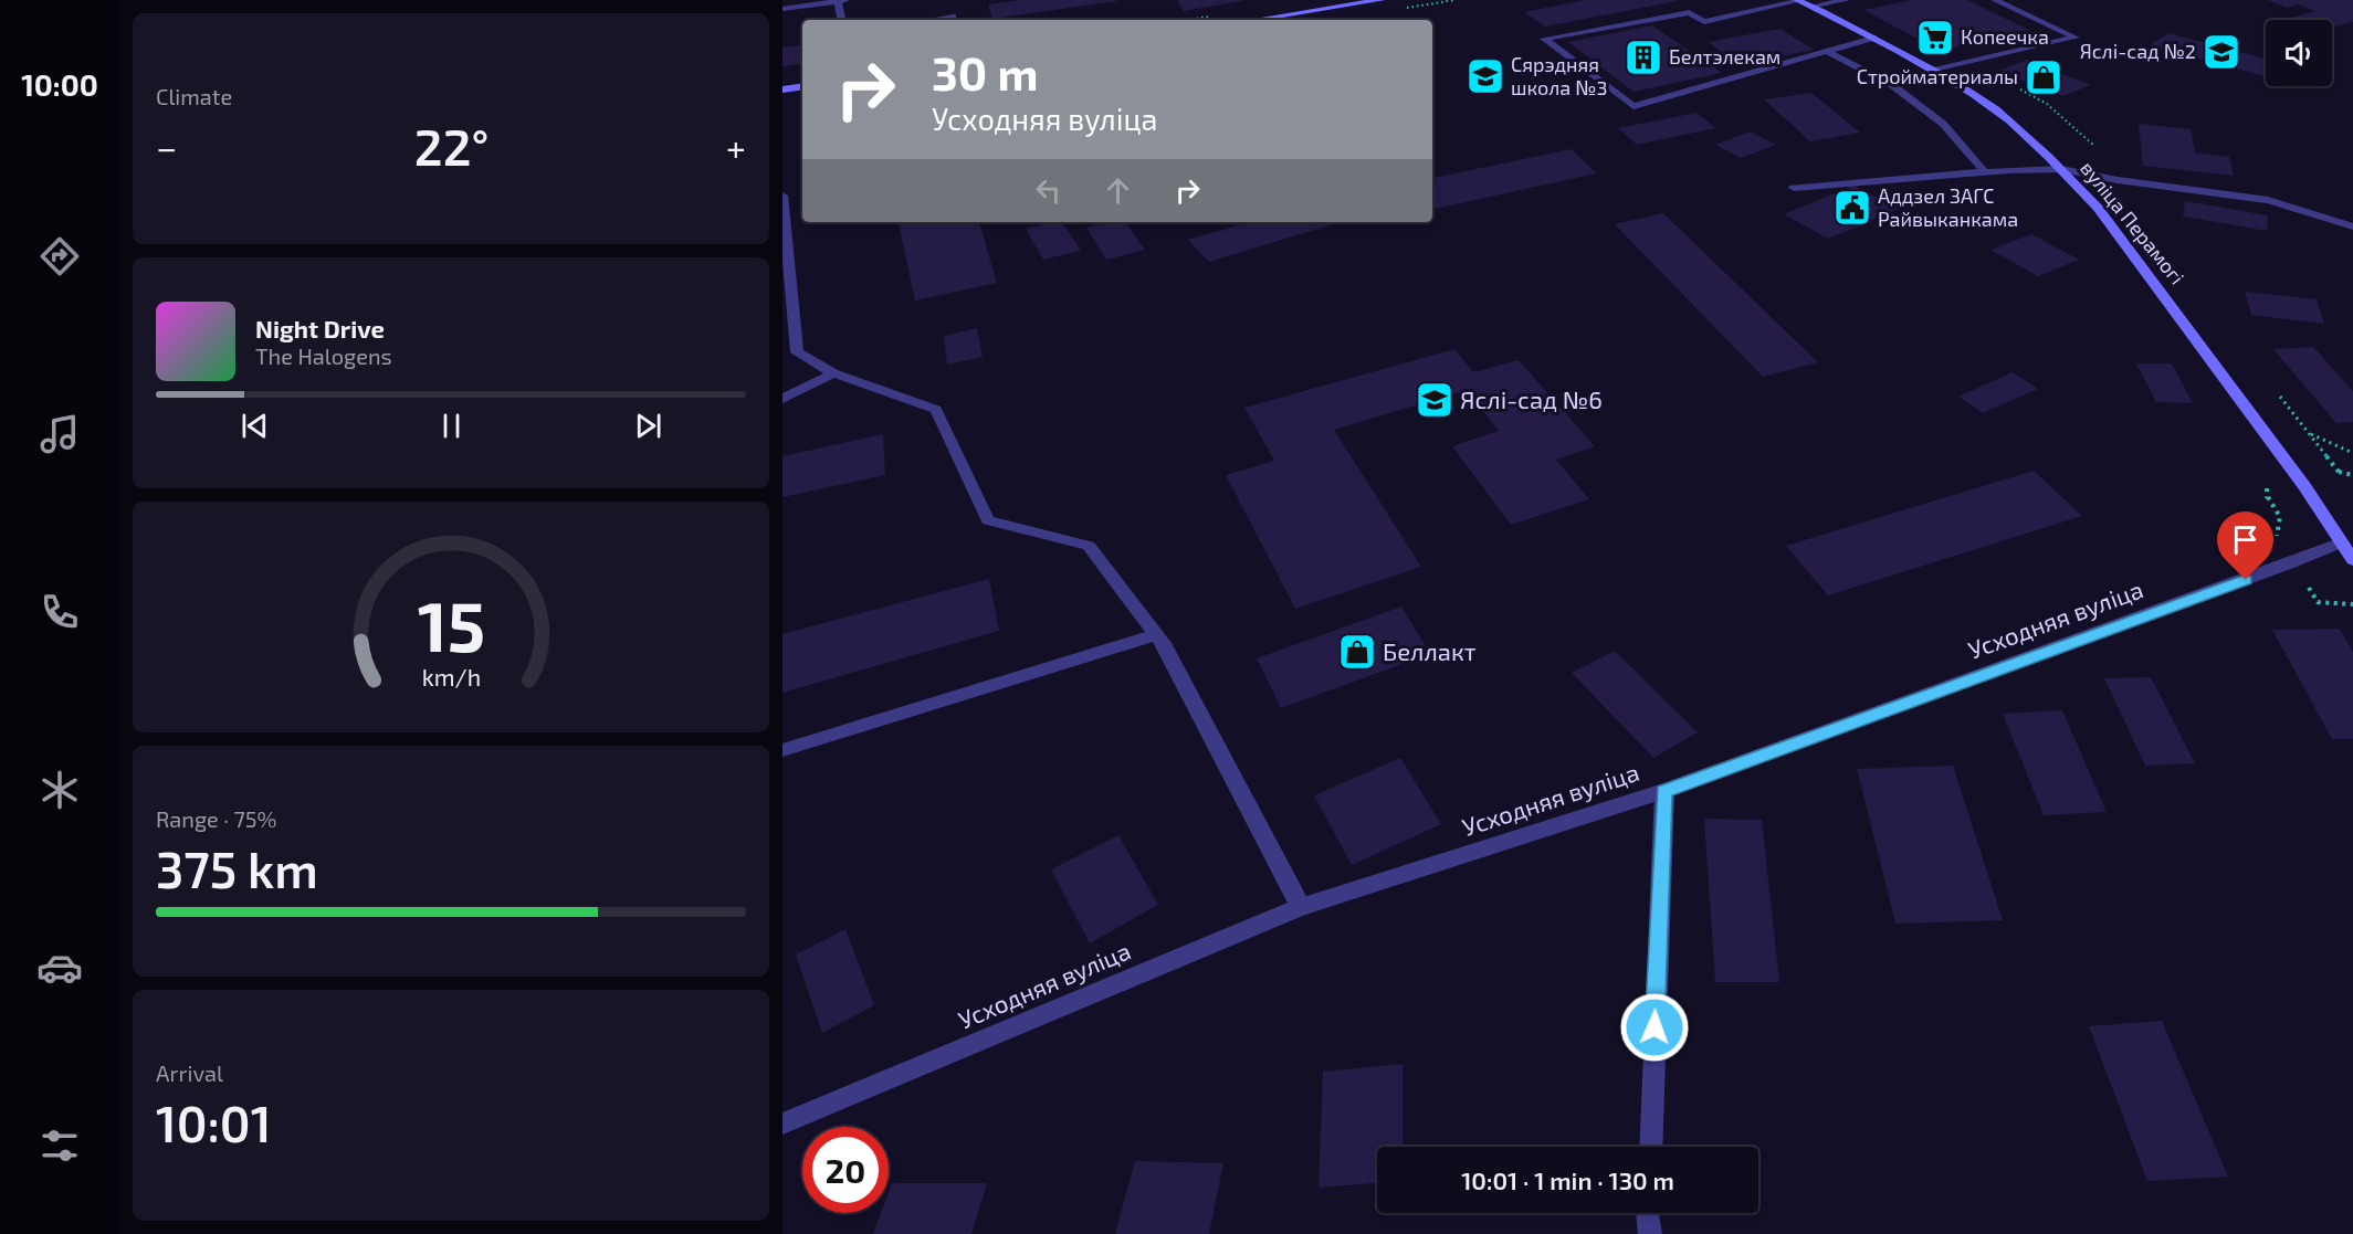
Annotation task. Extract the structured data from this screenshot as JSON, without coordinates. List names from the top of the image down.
{
  "streets": {
    "main road": ["вуліца Перамогі"],
    "street": ["Усходняя вуліца"]
  },
  "crossings": [
    ["вуліца Перамогі", "Усходняя вуліца"]
  ],
  "places": {
    "supermarket": ["Копеечка"],
    "school or university": ["Яслі-сад №2", "Сярэдняя школа №3", "Яслі-сад №6"],
    "building": ["Белтэлекам"],
    "shop": ["Стройматериалы", "Беллакт"],
    "public building": ["Аддзел ЗАГС Райвыканкама"]
  },
  "page": {
    "tabs": "10:00",
    "tile": [
      "Climate",
      ["Range · 75%", "375 km"],
      ["Arrival", "10:01"]
    ],
    "turn": ["30 m", "Усходняя вуліца"],
    "heat": ["−", "22°", "+"],
    "song": ["Night Drive", "The Halogens"],
    "limit": "20",
    "trip": "10:01 · 1 min · 130 m",
    "gauge": ["15", "km/h"]
  }
}
